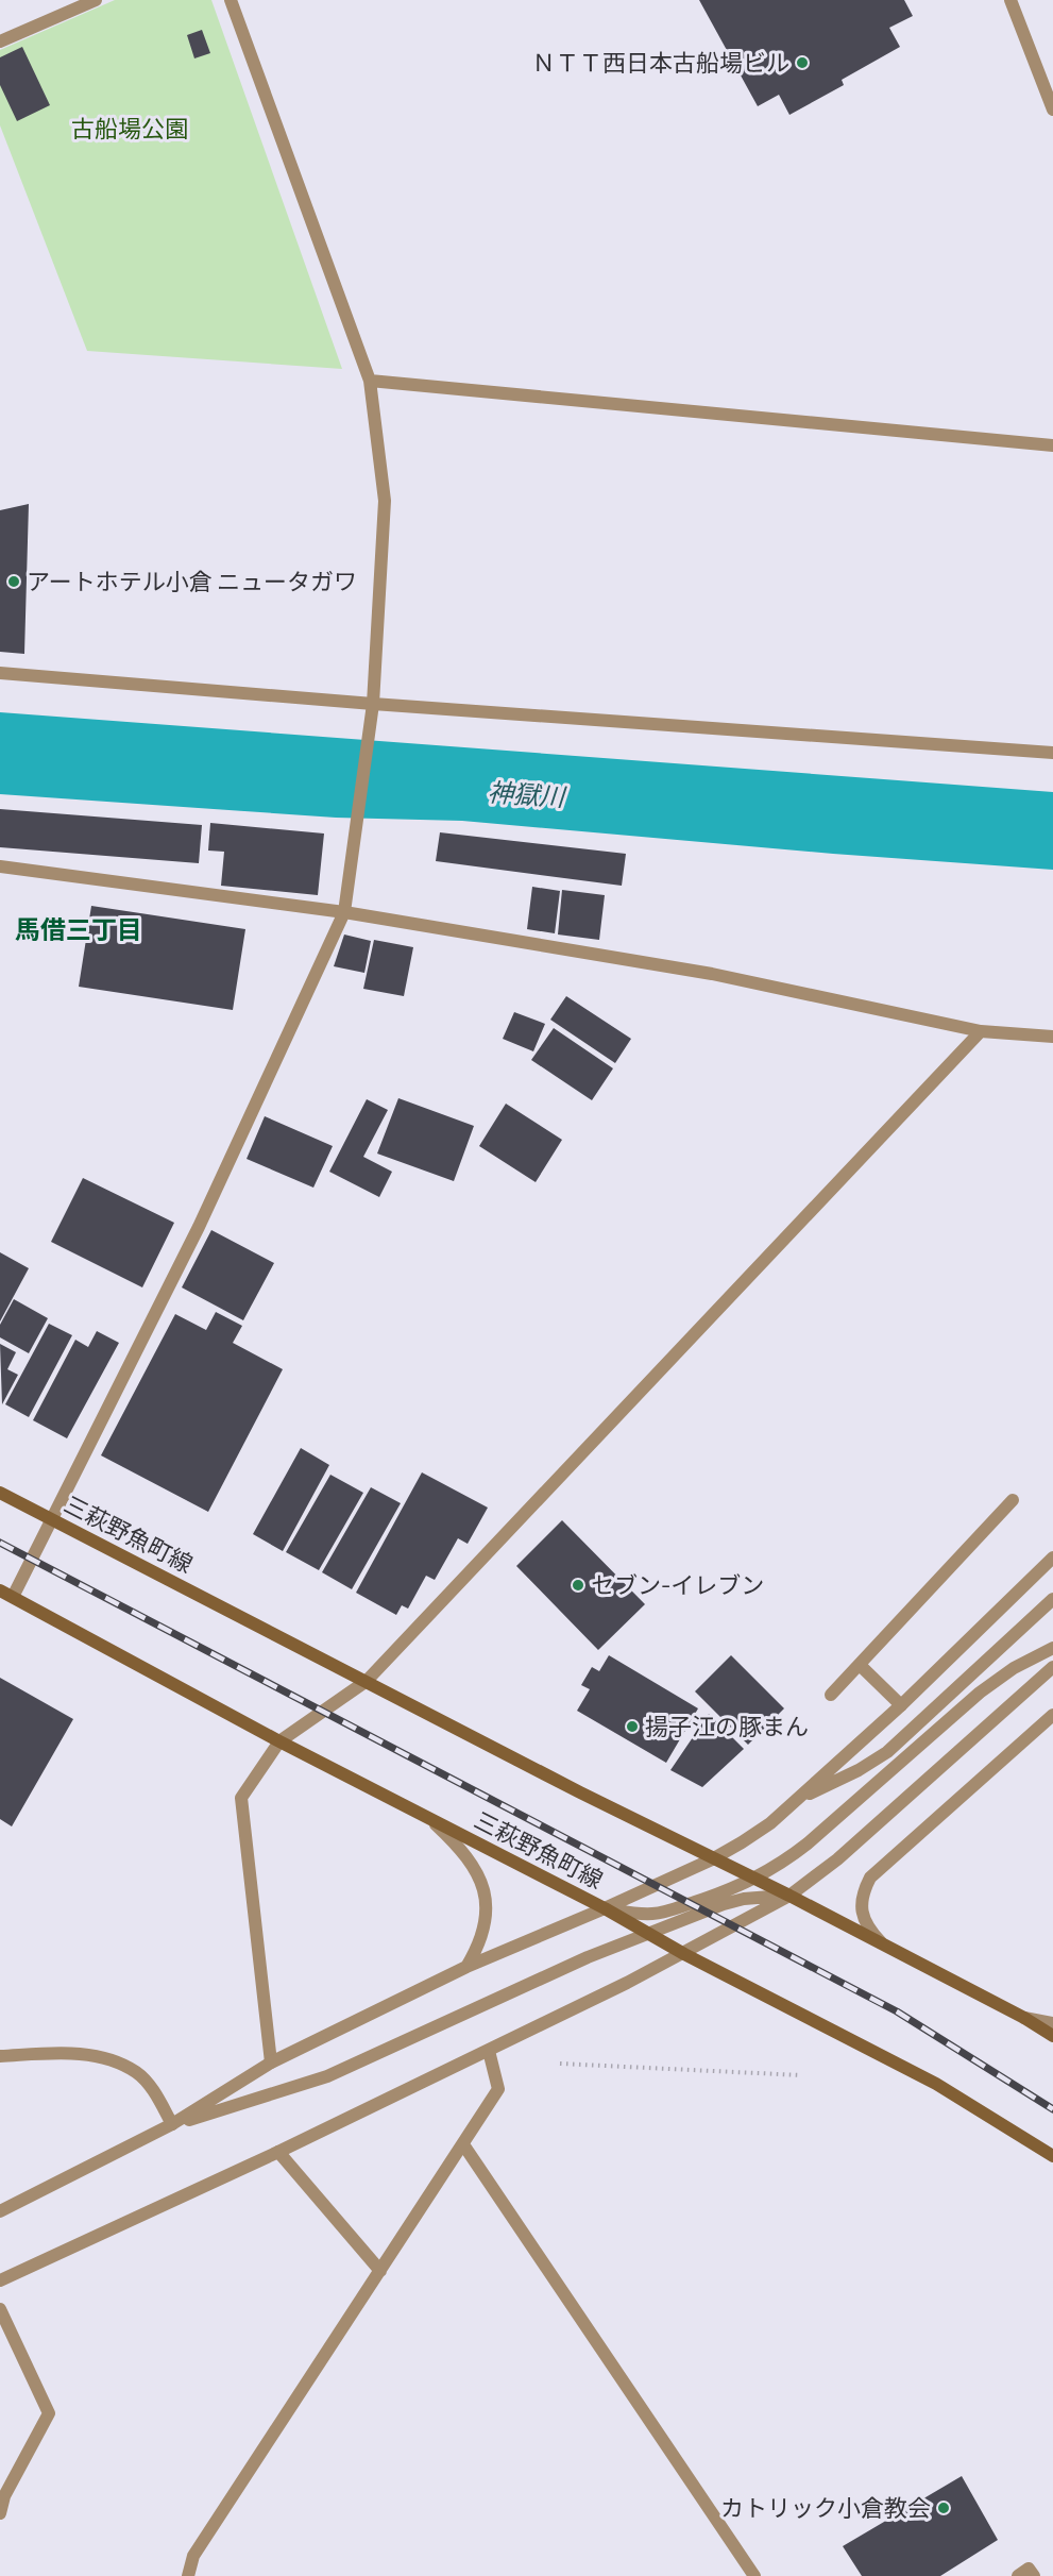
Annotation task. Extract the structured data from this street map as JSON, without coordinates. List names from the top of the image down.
{
  "streets": {
    "main road": ["三萩野魚町線"]
  },
  "districts": ["馬借三丁目"],
  "water": ["神獄川"],
  "parks": ["古船場公園"],
  "places": [
    "ＮＴＴ西日本古船場ビル",
    "アートホテル小倉 ニュータガワ",
    "セブン-イレブン",
    "揚子江の豚まん",
    "カトリック小倉教会"
  ]
}
